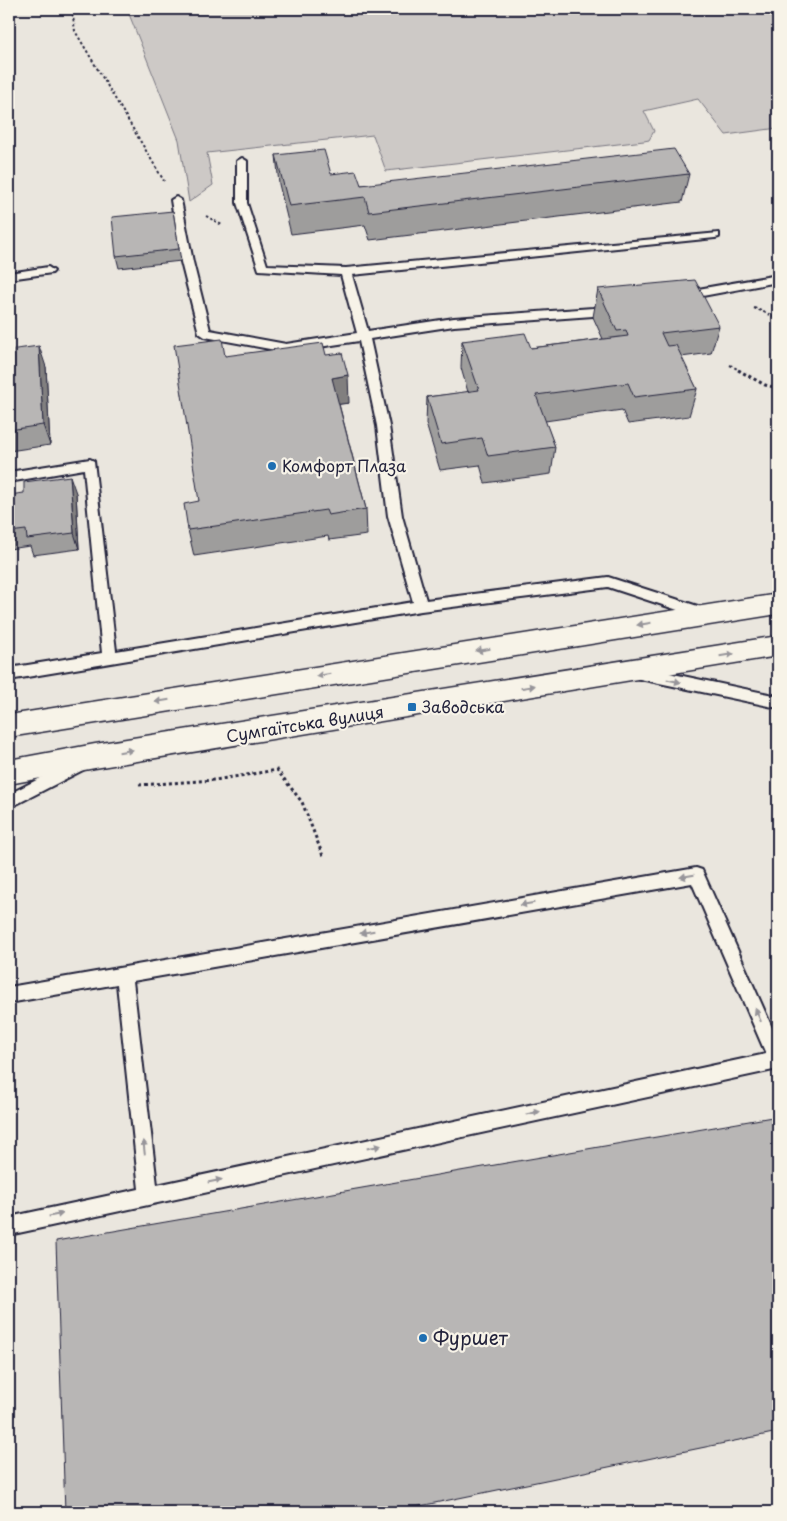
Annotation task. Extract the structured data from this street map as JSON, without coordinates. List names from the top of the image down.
{
  "streets": {
    "main road": ["Сумгаїтська вулиця"]
  },
  "places": {
    "other": ["Комфорт Плаза", "Фуршет"],
    "transit": ["Заводська"]
  }
}
